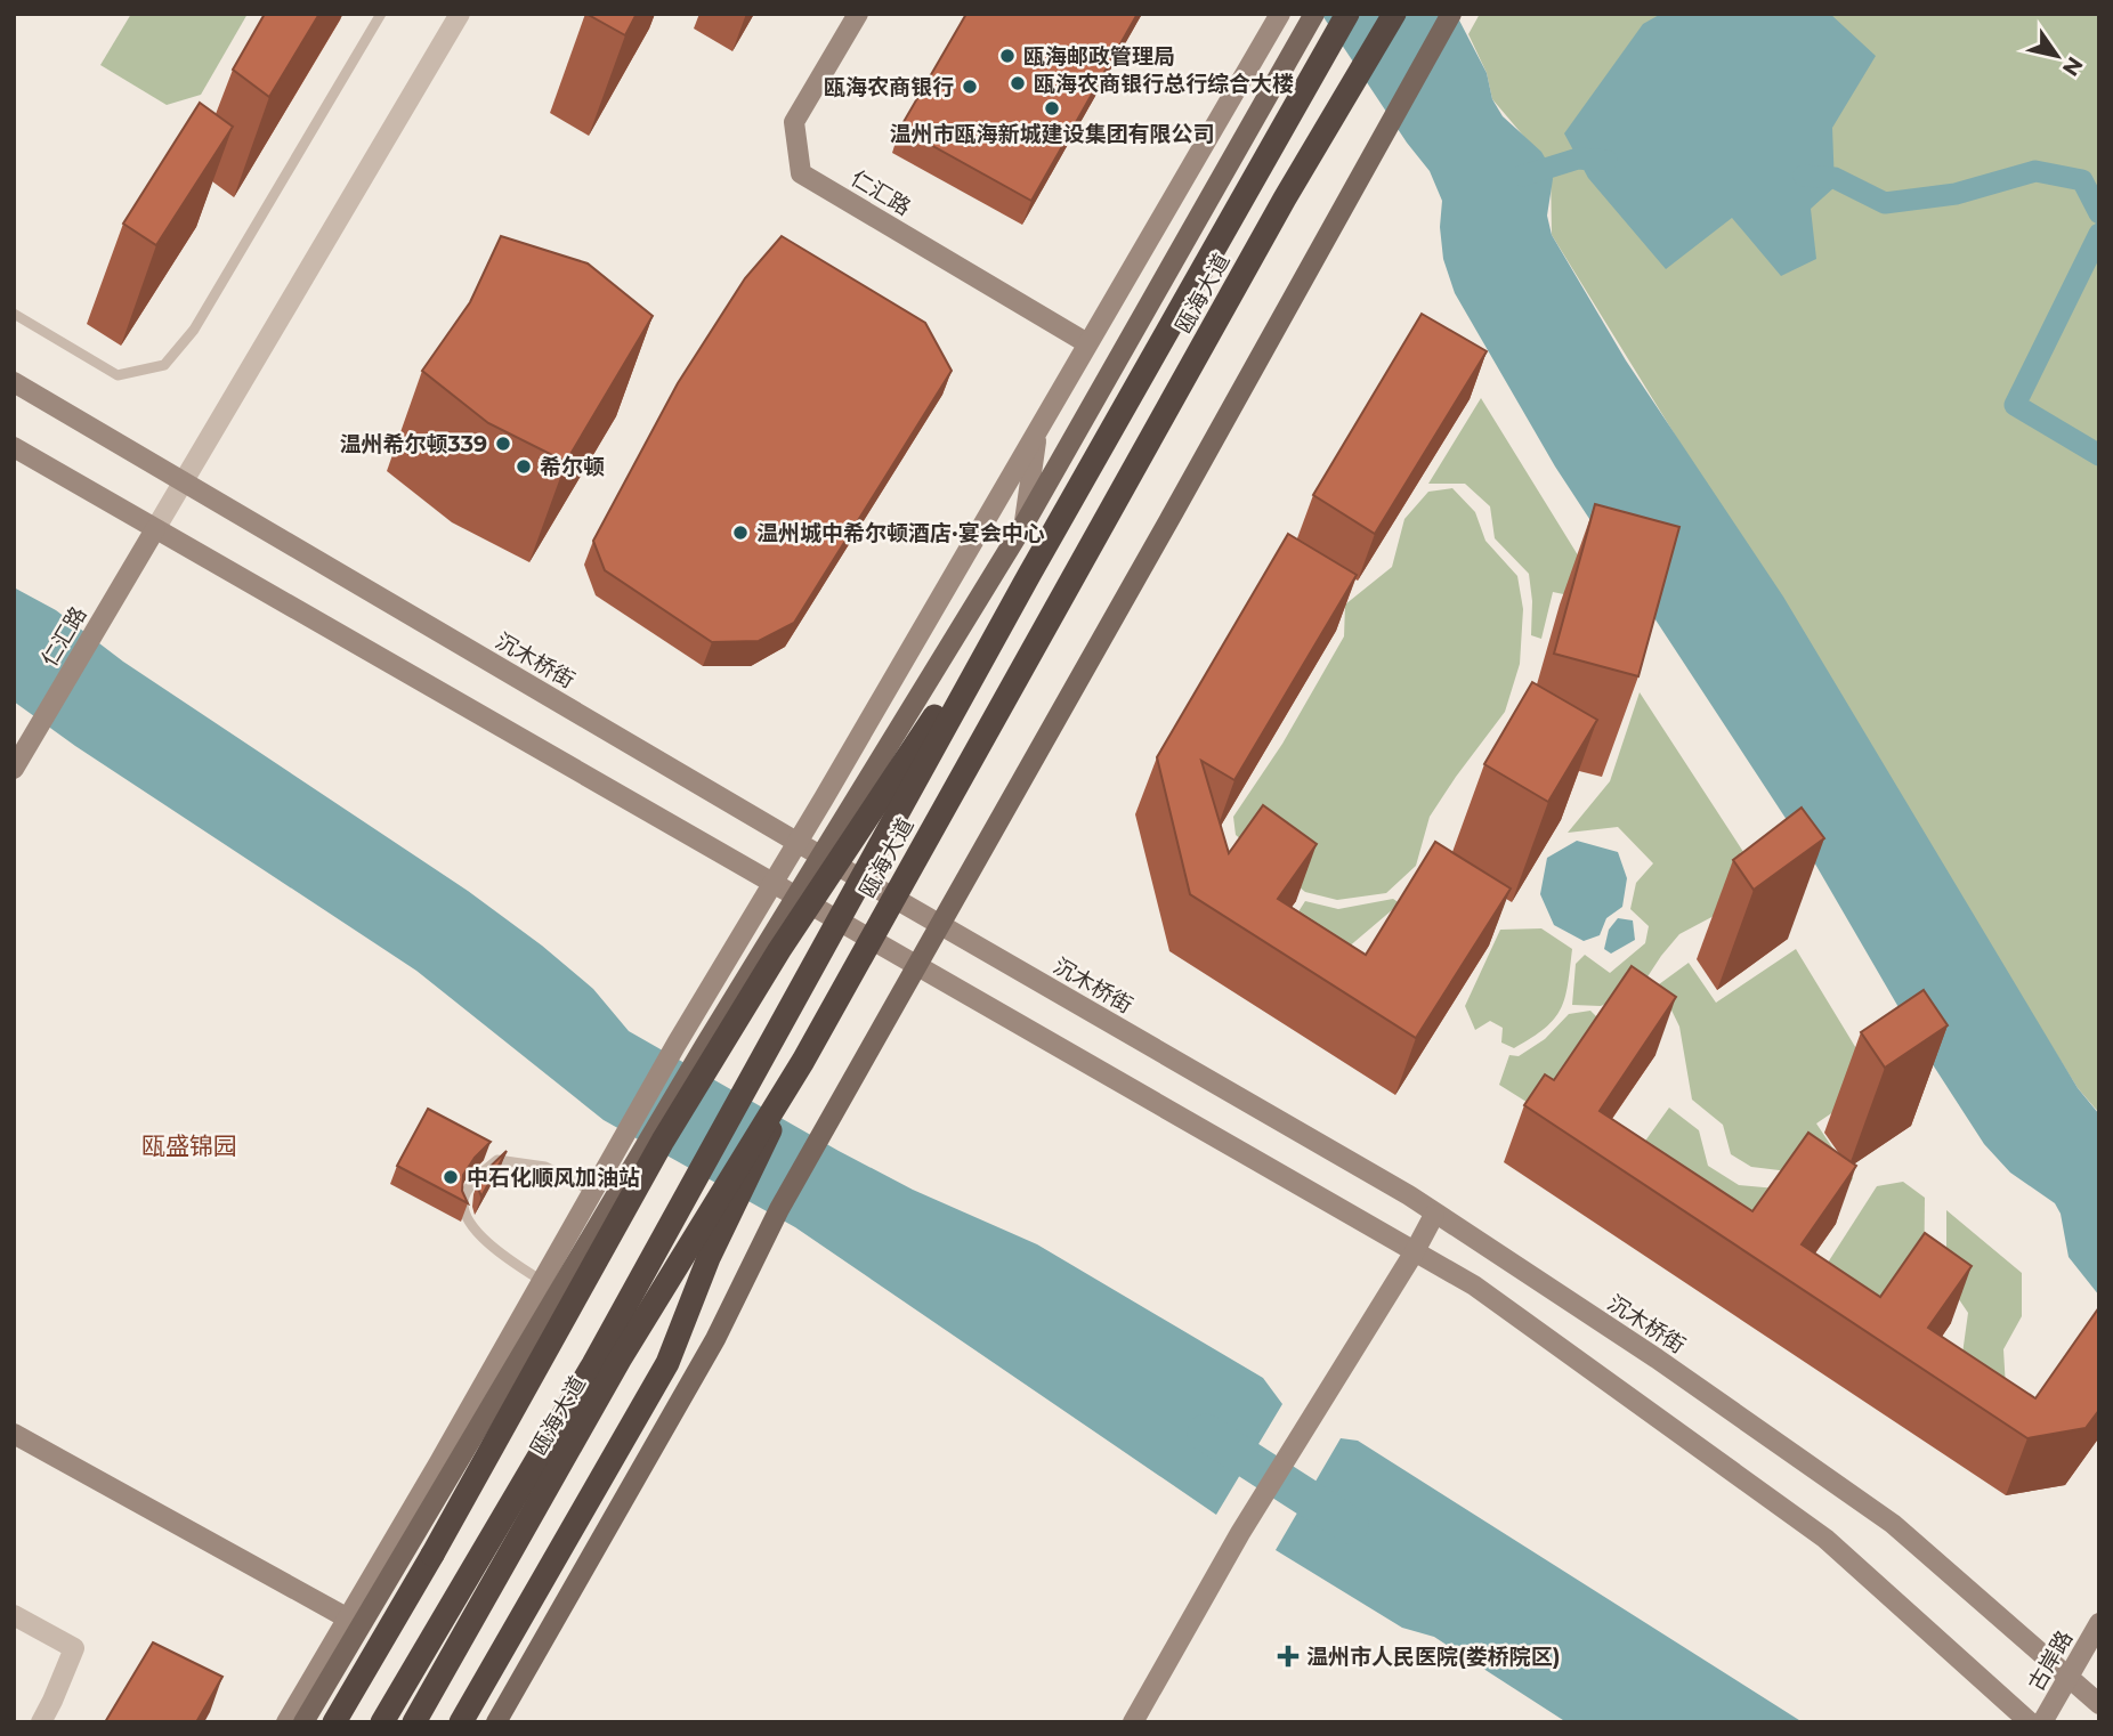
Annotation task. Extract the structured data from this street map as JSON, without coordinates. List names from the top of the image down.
{
  "streets": {
    "highway": ["瓯海大道"],
    "street": ["仁汇路", "沉木桥街", "古岸路"]
  },
  "crossings": [
    ["瓯海大道", "沉木桥街"],
    ["沉木桥街", "古岸路"]
  ],
  "districts": ["瓯盛锦园"],
  "places": {
    "other": [
      "瓯海邮政管理局",
      "瓯海农商银行总行综合大楼",
      "瓯海农商银行",
      "温州市瓯海新城建设集团有限公司",
      "温州希尔顿339",
      "希尔顿",
      "温州城中希尔顿酒店·宴会中心",
      "中石化顺风加油站"
    ],
    "health": ["温州市人民医院(娄桥院区)"]
  },
  "north": "bottom right"
}
